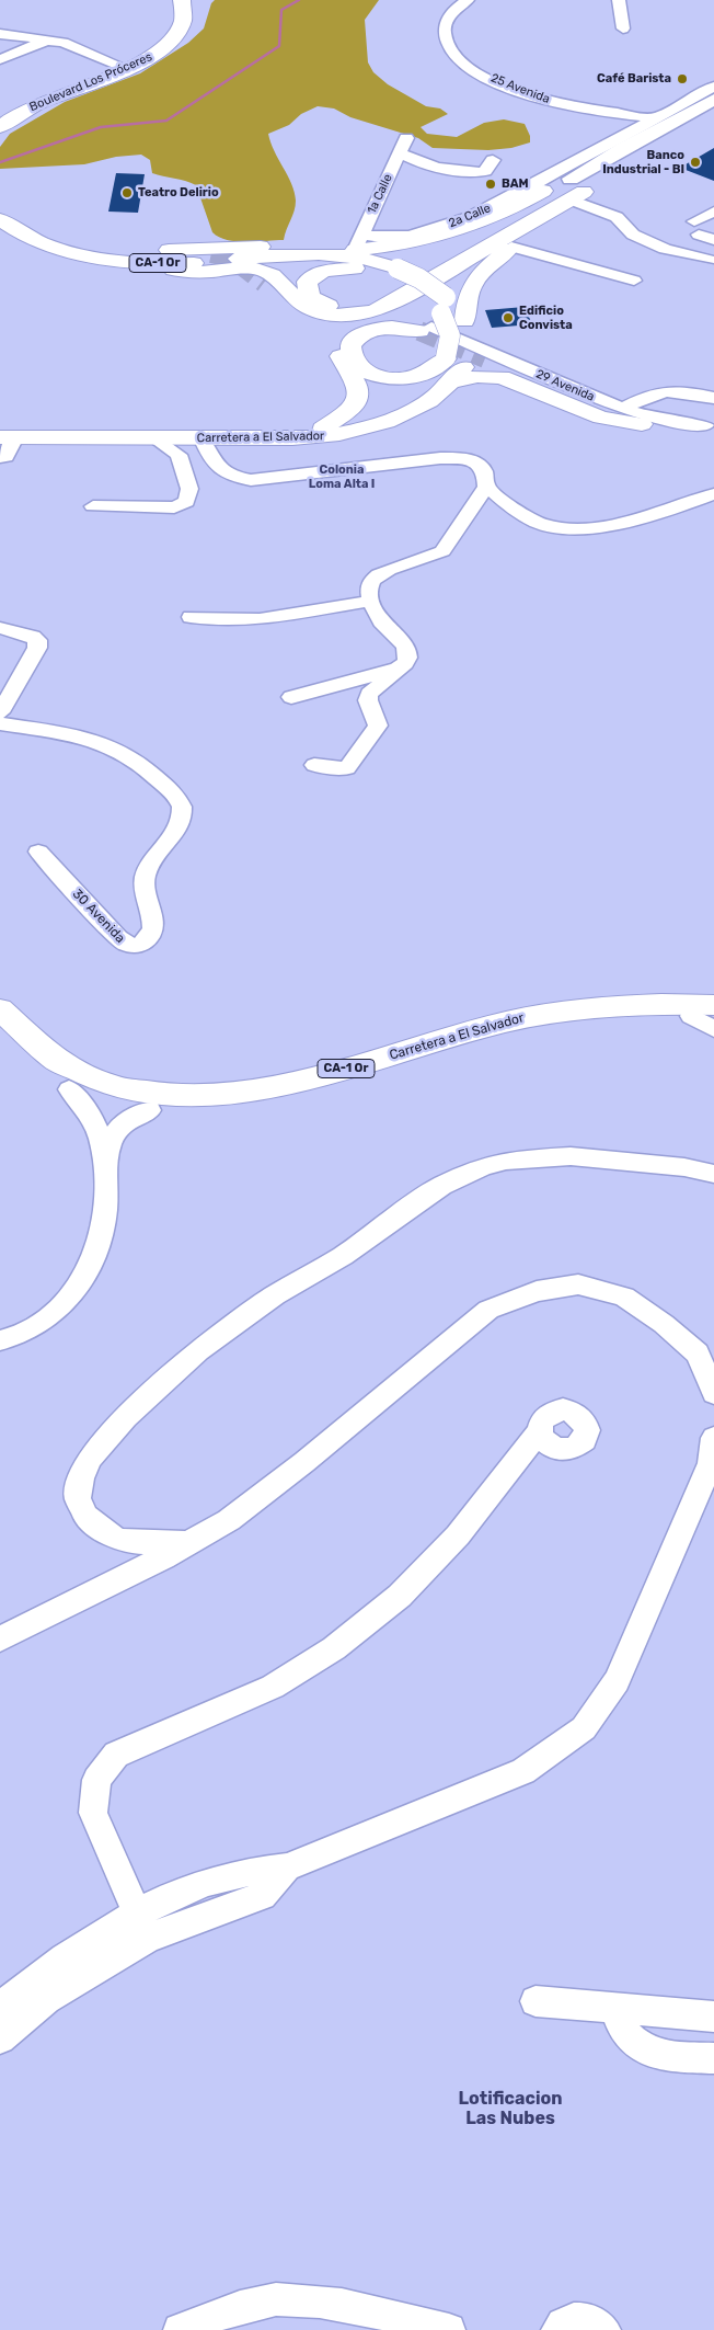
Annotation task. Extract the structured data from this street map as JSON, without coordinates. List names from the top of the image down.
{
  "streets": {
    "highway": ["Boulevard Los Próceres", "CA-1 Or", "Carretera a El Salvador"],
    "street": [
      "25 Avenida",
      "1a Calle",
      "2a Calle",
      "29 Avenida",
      "30 Avenida"
    ]
  },
  "crossings": [
    ["25 Avenida", "2a Calle"],
    ["1a Calle", "2a Calle"],
    ["2a Calle", "Carretera a El Salvador"],
    ["CA-1 Or", "29 Avenida"],
    ["CA-1 Or", "Carretera a El Salvador"],
    ["29 Avenida", "Carretera a El Salvador"]
  ],
  "districts": ["Colonia Loma Alta I", "Lotificacion Las Nubes"],
  "places": [
    "Café Barista",
    "Banco Industrial - BI",
    "BAM",
    "Teatro Delirio",
    "Edificio Convista"
  ]
}
